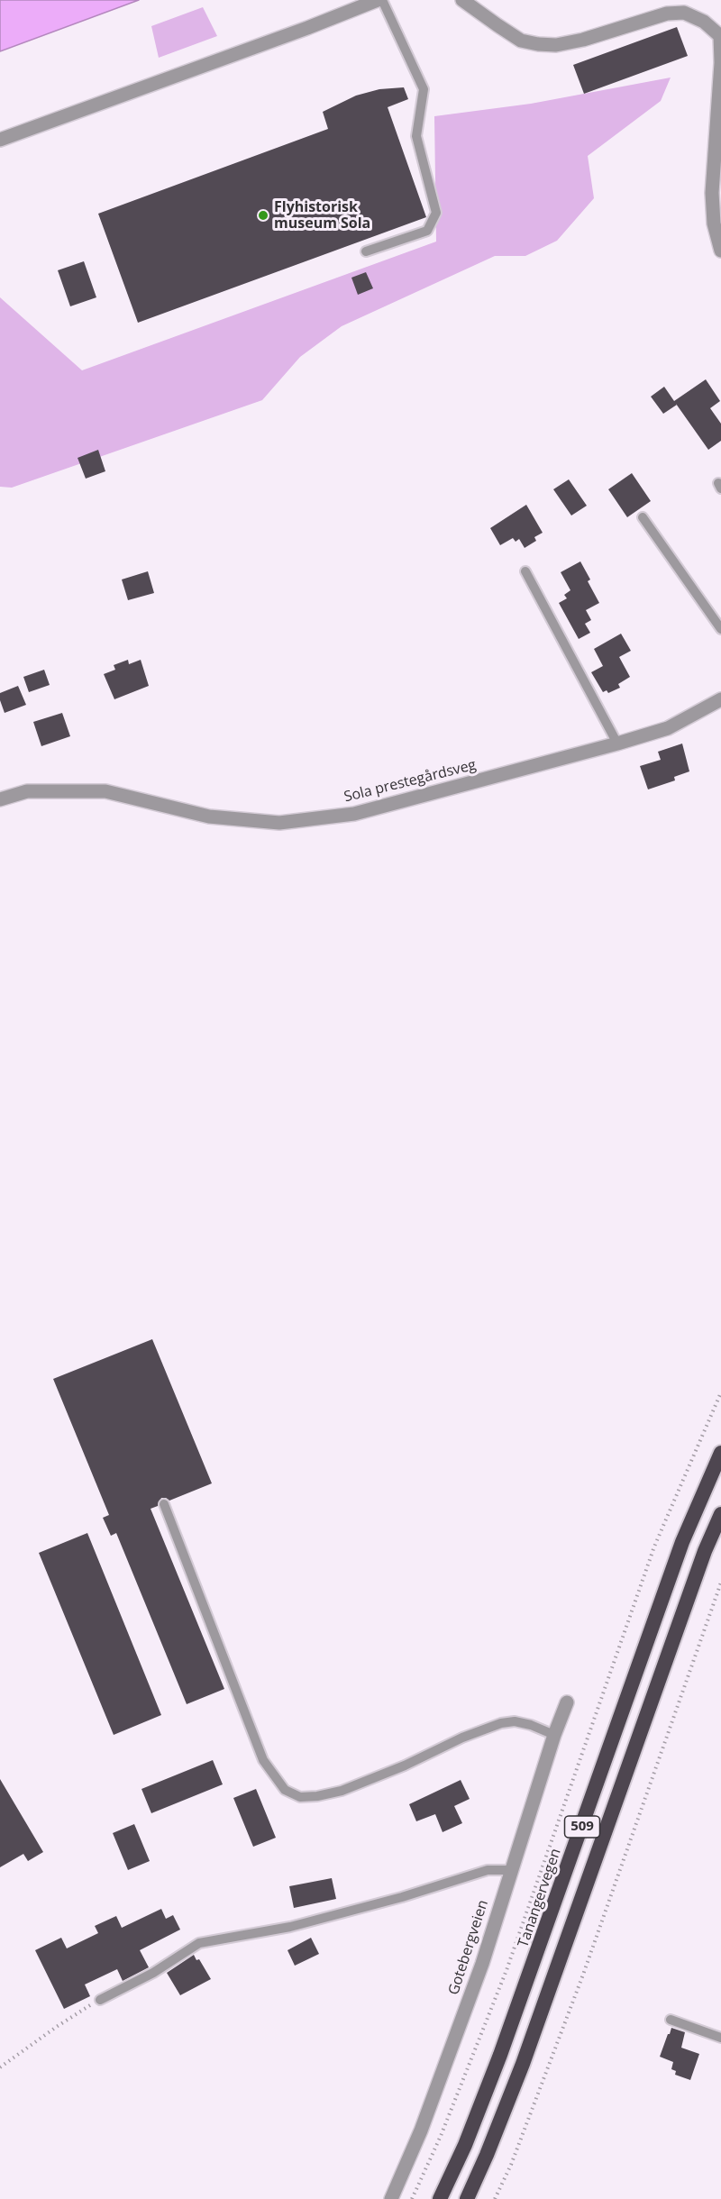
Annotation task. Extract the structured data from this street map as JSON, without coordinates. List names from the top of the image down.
{
  "streets": {
    "highway": ["509", "Tanangervegen"],
    "street": ["Sola prestegårdsveg", "Gotebergveien"]
  },
  "places": ["Flyhistorisk museum Sola"]
}
